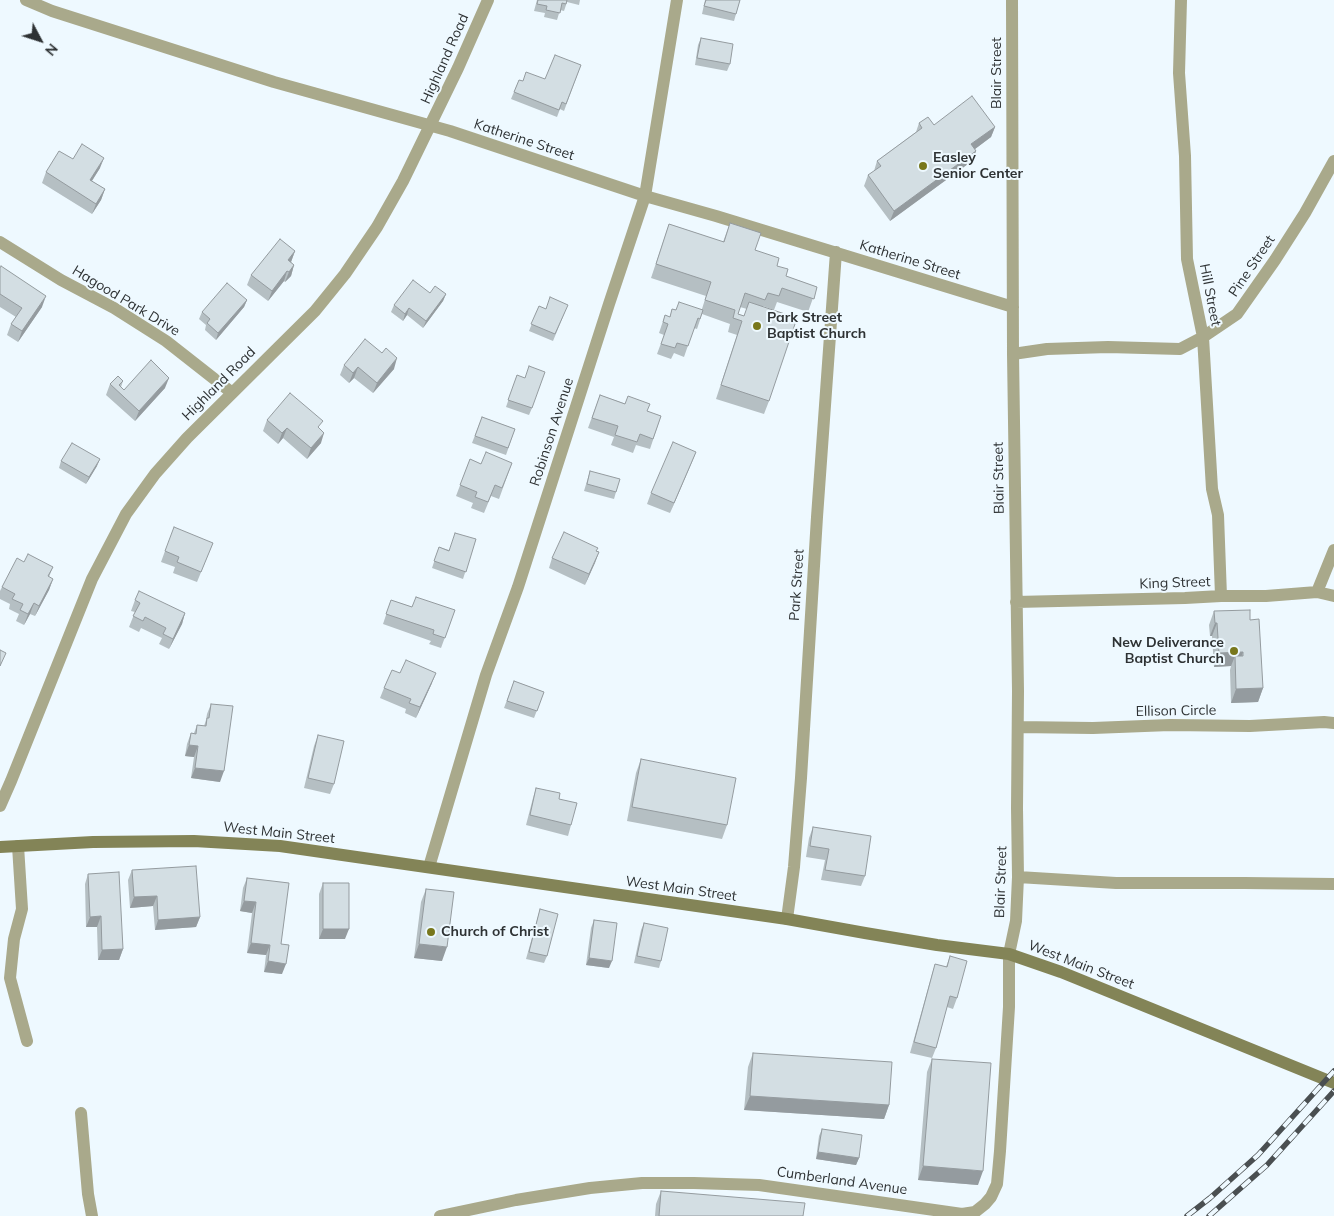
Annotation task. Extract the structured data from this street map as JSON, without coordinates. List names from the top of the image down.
{
  "streets": {
    "main road": ["West Main Street"],
    "street": [
      "Highland Road",
      "Blair Street",
      "Katherine Street",
      "Pine Street",
      "Hill Street",
      "Hagood Park Drive",
      "Robinson Avenue",
      "King Street",
      "Park Street",
      "Ellison Circle",
      "Cumberland Avenue"
    ]
  },
  "crossings": [
    ["Highland Road", "Katherine Street"],
    ["Highland Road", "Hagood Park Drive"],
    ["Blair Street", "Katherine Street"],
    ["Blair Street", "Pine Street"],
    ["Blair Street", "King Street"],
    ["Blair Street", "Ellison Circle"],
    ["Blair Street", "West Main Street"],
    ["Blair Street", "Cumberland Avenue"],
    ["Katherine Street", "Robinson Avenue"],
    ["Katherine Street", "Park Street"],
    ["Pine Street", "Hill Street"],
    ["Hill Street", "King Street"],
    ["Robinson Avenue", "West Main Street"],
    ["Park Street", "West Main Street"],
    ["West Main Street", "Cumberland Avenue"]
  ],
  "places": [
    "Easley Senior Center",
    "Park Street Baptist Church",
    "New Deliverance Baptist Church",
    "Church of Christ"
  ],
  "north": "bottom right"
}
